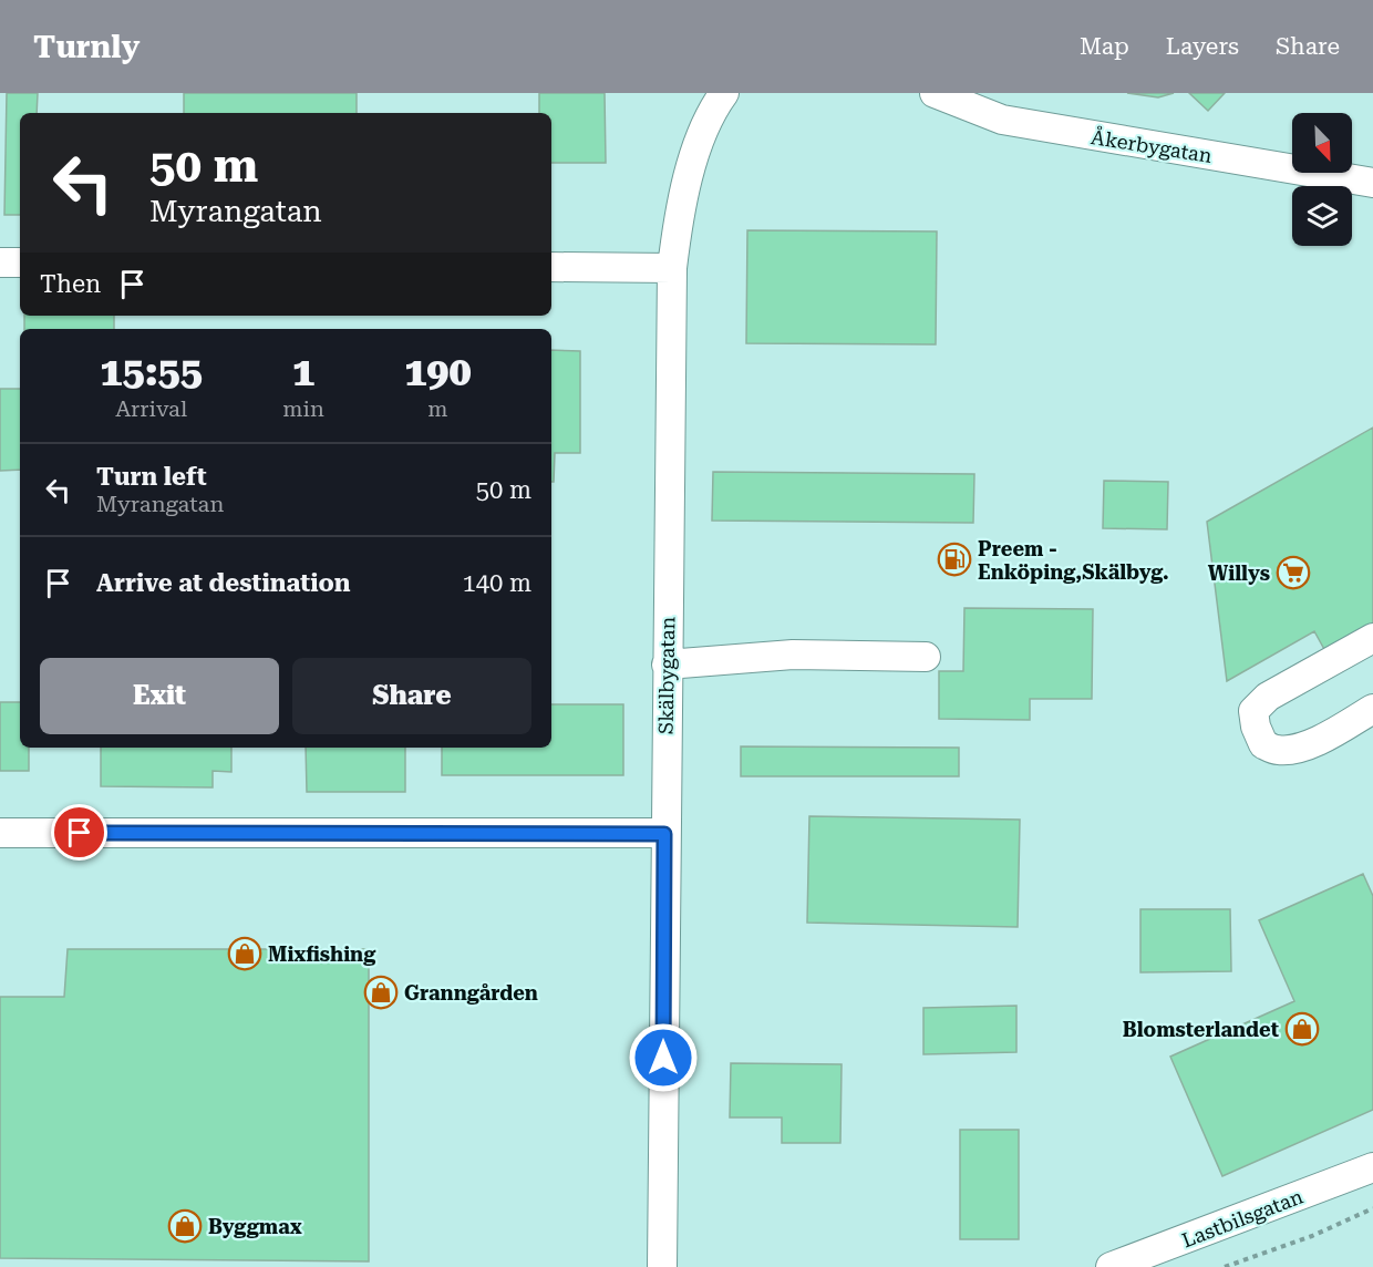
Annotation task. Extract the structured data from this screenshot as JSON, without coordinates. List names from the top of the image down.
{
  "streets": {
    "street": ["Åkerbygatan", "Skälbygatan", "Lastbilsgatan"]
  },
  "places": {
    "fuel station": ["Preem - Enköping,Skälbyg."],
    "supermarket": ["Willys"],
    "shop": [
      "Mixfishing",
      "Granngården",
      "Blomsterlandet",
      "Byggmax"
    ]
  },
  "north": "bottom right",
  "page": {
    "header": "Turnly",
    "nav": ["Map", "Layers", "Share"],
    "turn": ["50 m", "Myrangatan"],
    "then": "Then",
    "eta": [
      "15:55",
      "Arrival",
      "1",
      "min",
      "190",
      "m"
    ],
    "list": [
      {
        "name": "Turn left",
        "note": "Myrangatan",
        "value": "50 m"
      },
      {
        "name": "Arrive at destination",
        "value": "140 m"
      }
    ],
    "buttons": ["Exit", "Share"]
  }
}
